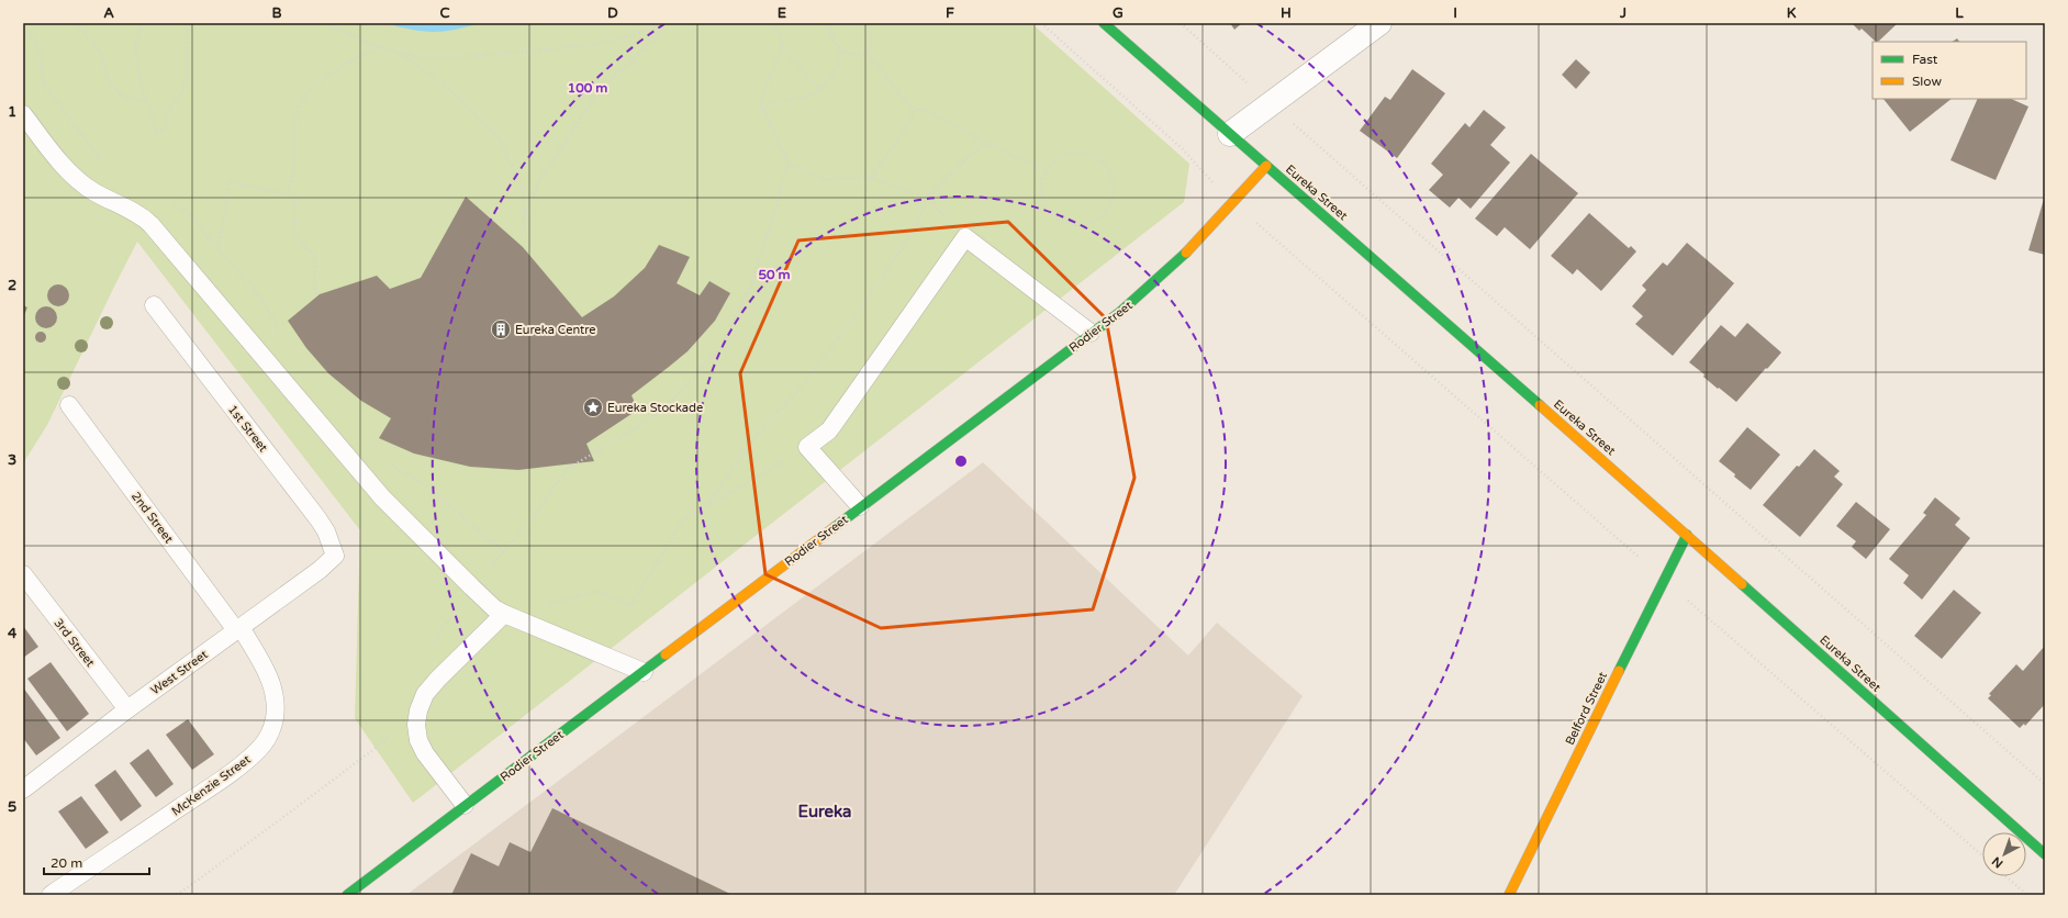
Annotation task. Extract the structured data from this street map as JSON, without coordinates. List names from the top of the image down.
{
  "streets": {
    "street": ["Eureka Street", "Rodier Street", "Belford Street"],
    "lane": [
      "1st Street",
      "2nd Street",
      "3rd Street",
      "West Street",
      "McKenzie Street"
    ]
  },
  "crossings": [
    ["Eureka Street", "Rodier Street"],
    ["Eureka Street", "Belford Street"],
    ["1st Street", "West Street"],
    ["2nd Street", "West Street"],
    ["2nd Street", "McKenzie Street"],
    ["3rd Street", "West Street"],
    ["West Street", "McKenzie Street"]
  ],
  "districts": ["Eureka"],
  "places": {
    "building": ["Eureka Centre"],
    "place": ["Eureka Stockade"]
  },
  "legend": ["Fast", "Slow"],
  "scale_bar": "20 m",
  "north": "bottom left",
  "grid": {
    "columns": [
      "A",
      "B",
      "C",
      "D",
      "E",
      "F",
      "G",
      "H",
      "I",
      "J",
      "K",
      "L"
    ],
    "rows": [
      "1",
      "2",
      "3",
      "4",
      "5"
    ]
  },
  "rings": ["100 m", "50 m"]
}
